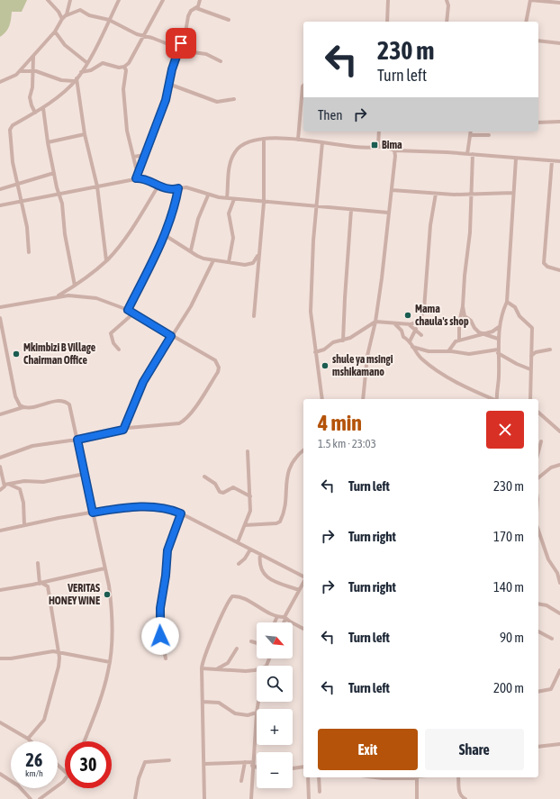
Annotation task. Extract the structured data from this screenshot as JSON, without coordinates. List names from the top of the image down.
{
  "places": {
    "transit": ["Bima"],
    "other": [
      "Mama chaula's shop",
      "Mkimbizi B Village Chairman Office",
      "shule ya msingi mshikamano",
      "VERITAS HONEY WINE"
    ]
  },
  "north": "bottom right",
  "page": {
    "turn": ["230 m", "Turn left"],
    "then": "Then",
    "heading": ["4 min", "1.5 km · 23:03"],
    "list": [
      {
        "name": "Turn left",
        "value": "230 m"
      },
      {
        "name": "Turn right",
        "value": "170 m"
      },
      {
        "name": "Turn right",
        "value": "140 m"
      },
      {
        "name": "Turn left",
        "value": "90 m"
      },
      {
        "name": "Turn left",
        "value": "200 m"
      }
    ],
    "map_buttons": ["+", "−"],
    "buttons": ["Exit", "Share"],
    "speed": "26 km/h",
    "limit": "30"
  }
}
